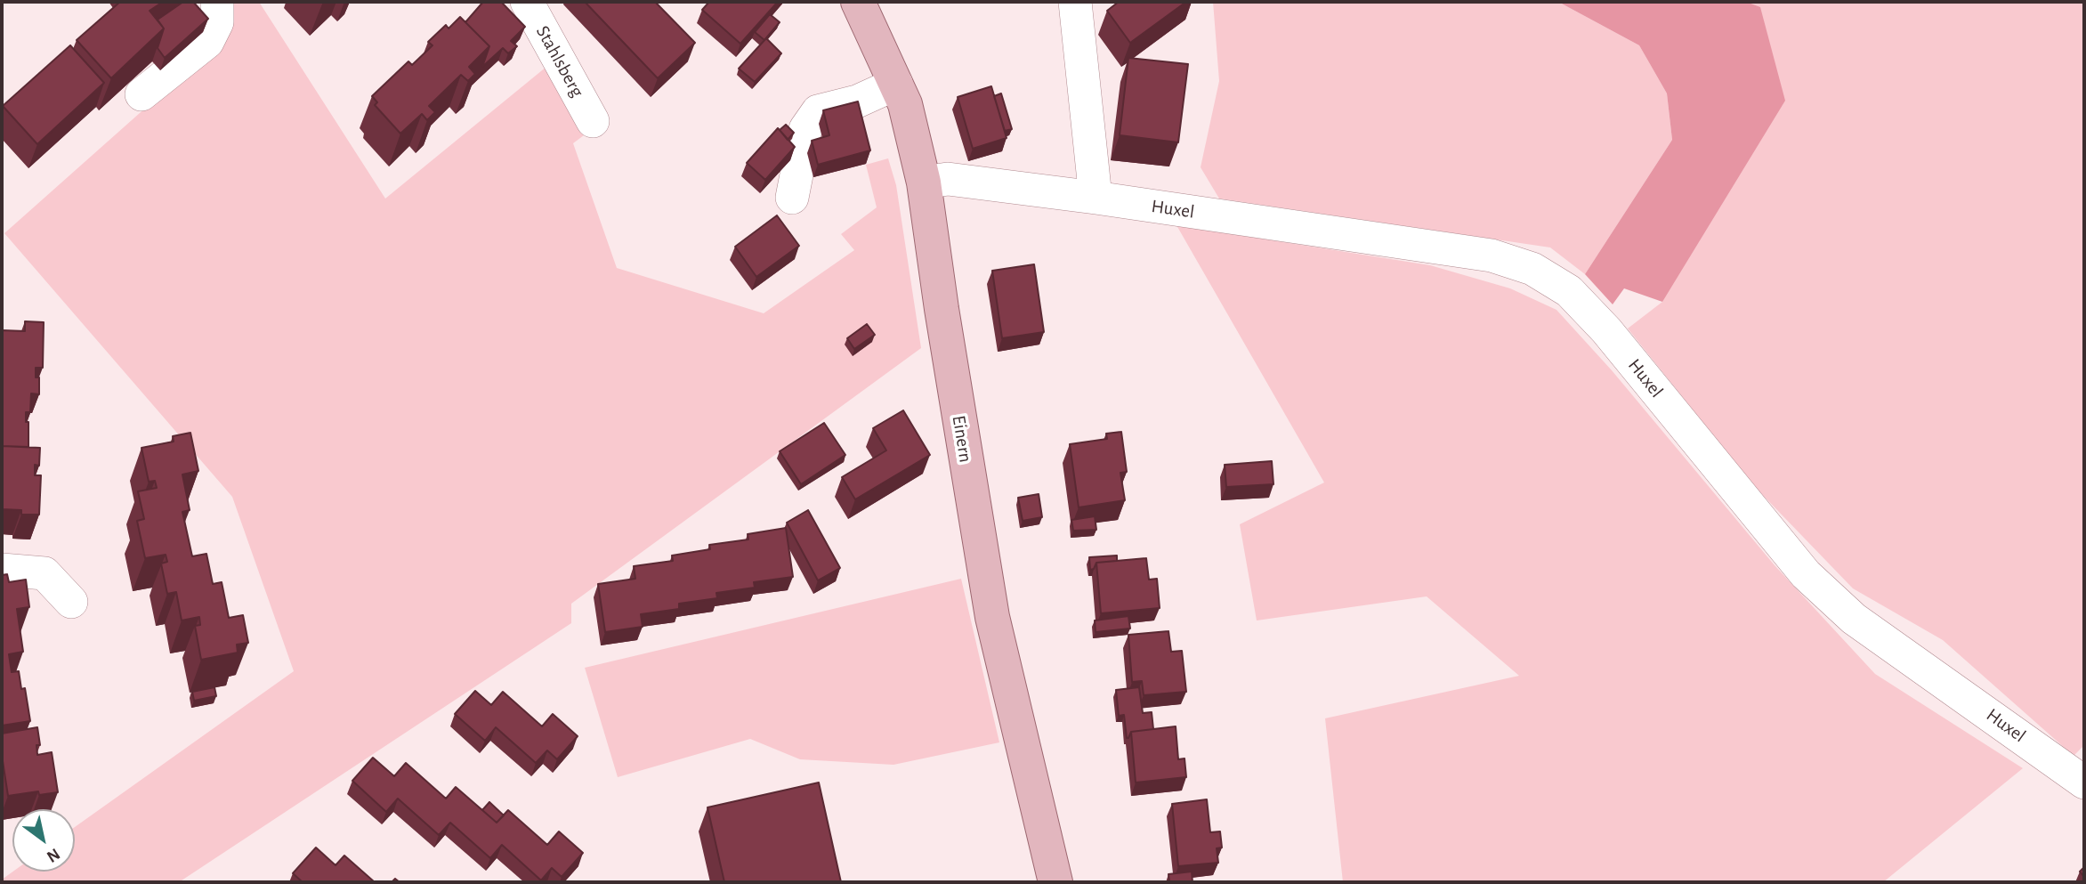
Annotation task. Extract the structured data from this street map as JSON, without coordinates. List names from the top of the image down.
{
  "streets": {
    "main road": ["Einern"],
    "street": ["Stahlsberg", "Huxel"]
  },
  "crossings": [
    ["Huxel", "Einern"]
  ],
  "north": "bottom right"
}
